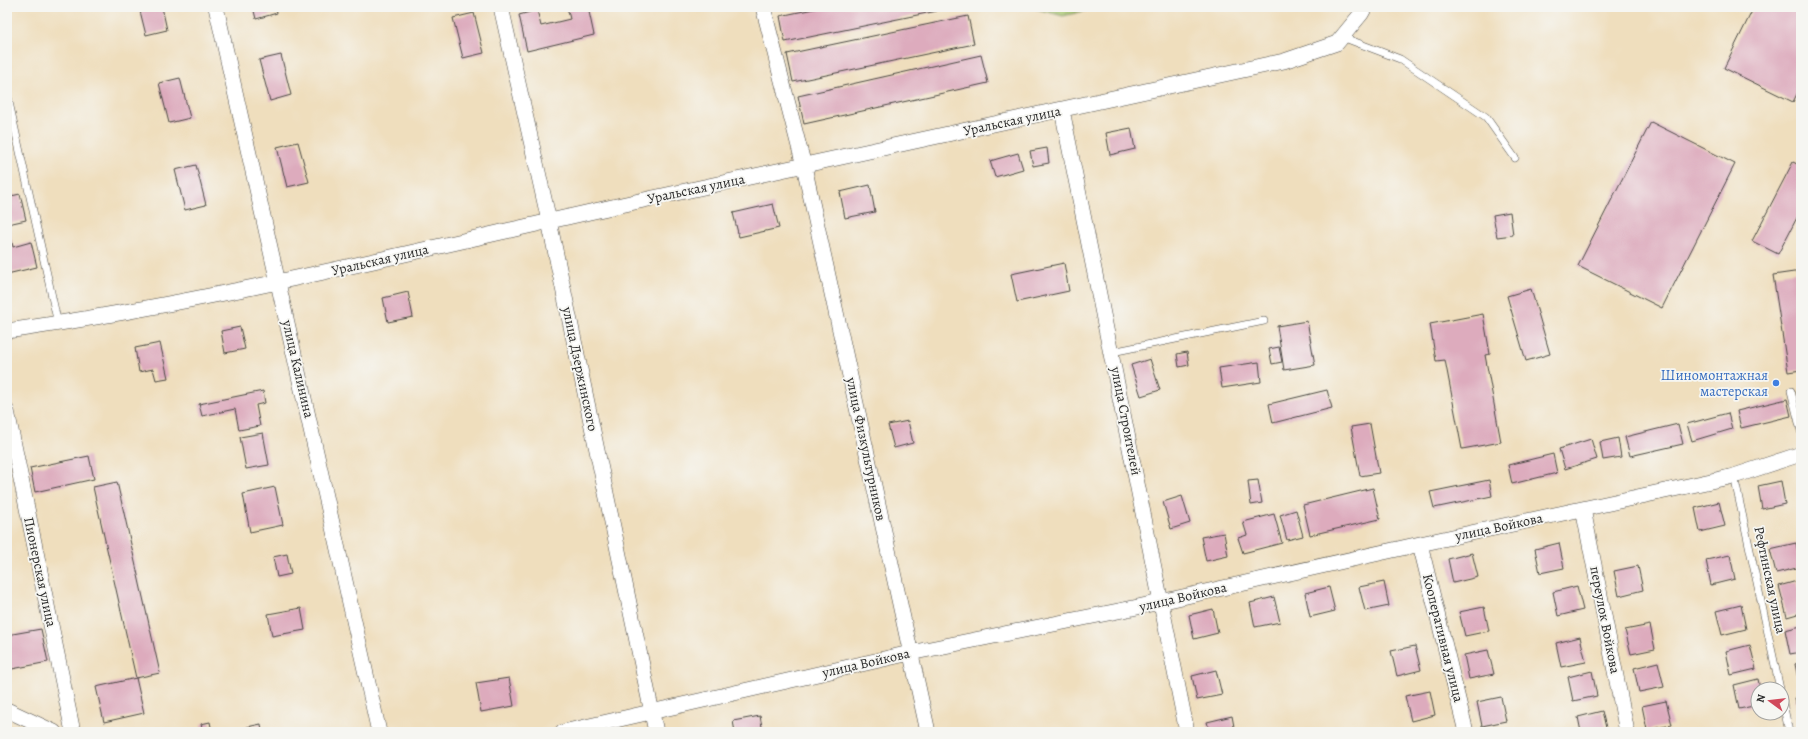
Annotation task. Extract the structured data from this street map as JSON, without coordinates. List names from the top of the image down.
{
  "streets": {
    "street": [
      "Уральская улица",
      "улица Калинина",
      "улица Дзержинского",
      "улица Строителей",
      "улица Физкультурников",
      "улица Войкова",
      "Пионерская улица",
      "переулок Войкова",
      "Кооперативная улица"
    ],
    "lane": ["Рефтинская улица"]
  },
  "crossings": [
    ["Уральская улица", "улица Калинина"],
    ["Уральская улица", "улица Дзержинского"],
    ["Уральская улица", "улица Строителей"],
    ["Уральская улица", "улица Физкультурников"],
    ["улица Дзержинского", "улица Войкова"],
    ["улица Строителей", "улица Войкова"],
    ["улица Физкультурников", "улица Войкова"],
    ["улица Войкова", "Рефтинская улица"],
    ["улица Войкова", "переулок Войкова"],
    ["улица Войкова", "Кооперативная улица"]
  ],
  "places": ["Шиномонтажная мастерская"],
  "north": "left"
}
